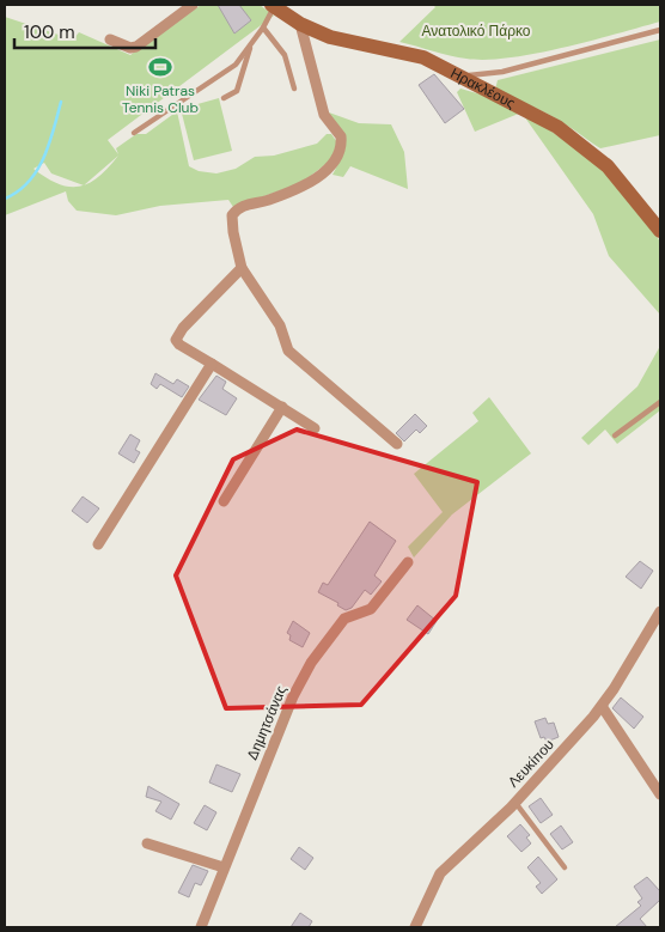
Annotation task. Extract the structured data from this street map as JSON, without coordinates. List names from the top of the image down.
{
  "streets": {
    "street": ["Ηρακλέους", "Δημητσάνας", "Λευκίπου"]
  },
  "parks": ["Ανατολικό Πάρκο"],
  "places": {
    "sports": ["Niki Patras Tennis Club"]
  },
  "scale_bar": "100 m"
}
